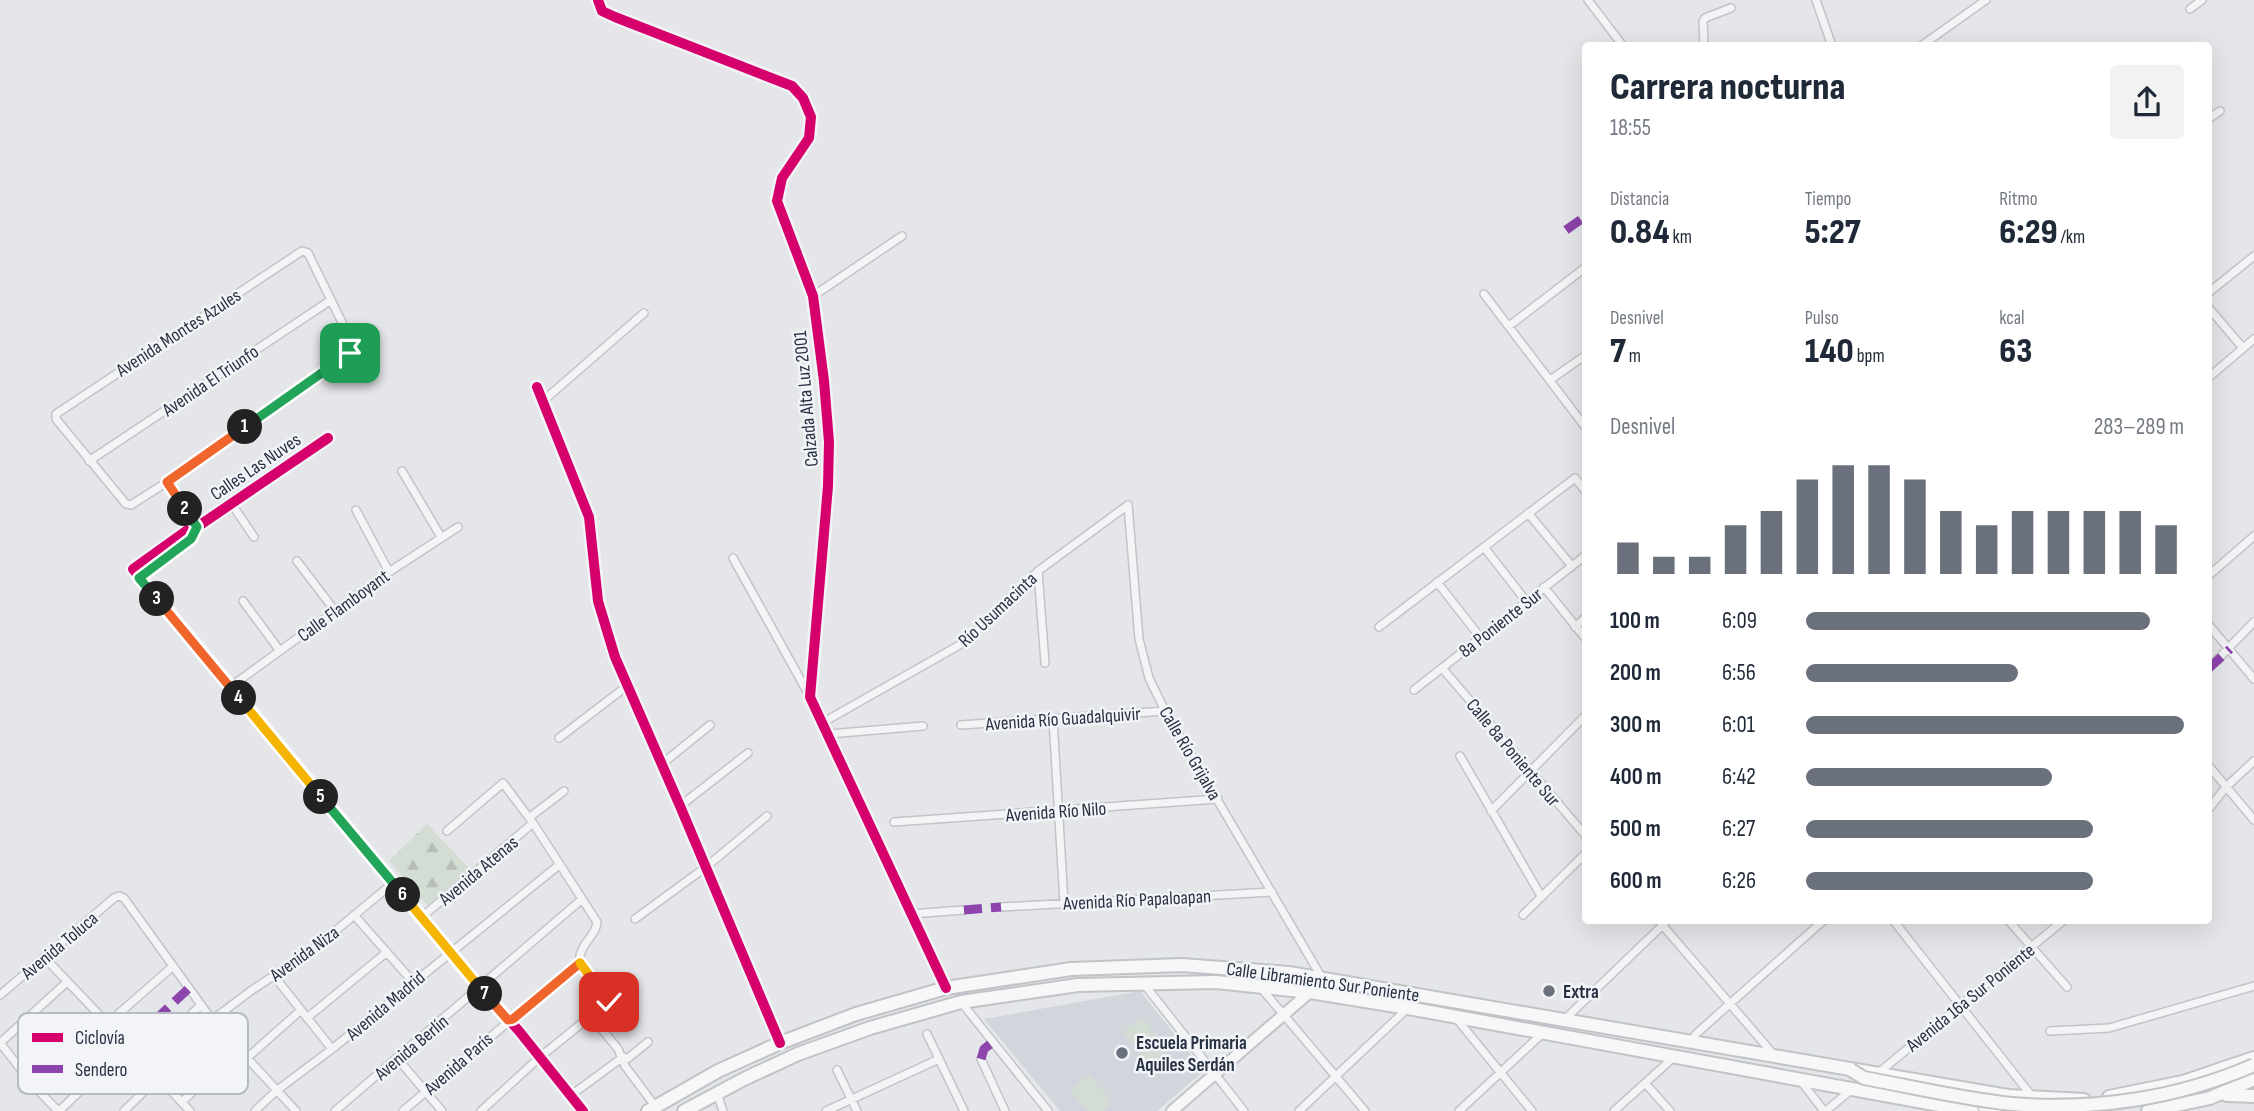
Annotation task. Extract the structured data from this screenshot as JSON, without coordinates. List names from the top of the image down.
{
  "streets": {
    "main road": ["Calle Libramiento Sur Poniente"],
    "street": [
      "Avenida Montes Azules",
      "Avenida El Triunfo",
      "Calzada Alta Luz 2001",
      "Calles Las Nuves",
      "Calle Flamboyant",
      "Río Usumacinta",
      "8a Poniente Sur",
      "Avenida Río Guadalquivir",
      "Calle 8a Poniente Sur",
      "Calle Río Grijalva",
      "Avenida Río Nilo",
      "Avenida Atenas",
      "Avenida Río Papaloapan",
      "Avenida Toluca",
      "Avenida Niza",
      "Avenida 16a Sur Poniente",
      "Avenida Madrid",
      "Avenida Berlín",
      "Avenida París"
    ]
  },
  "crossings": [
    ["Avenida Montes Azules", "Avenida El Triunfo"],
    ["Calzada Alta Luz 2001", "Río Usumacinta"],
    ["Calzada Alta Luz 2001", "Calle Libramiento Sur Poniente"],
    ["Río Usumacinta", "Calle Río Grijalva"],
    ["8a Poniente Sur", "Calle 8a Poniente Sur"],
    ["Avenida Río Guadalquivir", "Calle Río Grijalva"],
    ["Calle Río Grijalva", "Avenida Río Nilo"],
    ["Calle Río Grijalva", "Avenida Río Papaloapan"],
    ["Calle Río Grijalva", "Calle Libramiento Sur Poniente"],
    ["Calle Libramiento Sur Poniente", "Avenida 16a Sur Poniente"]
  ],
  "places": ["Extra", "Escuela Primaria Aquiles Serdán"],
  "legend": ["Ciclovía", "Sendero"],
  "page": {
    "heading": ["Carrera nocturna", "18:55"],
    "stats": [
      ["Distancia", "0.84 km"],
      ["Tiempo", "5:27"],
      ["Ritmo", "6:29 /km"],
      ["Desnivel", "7 m"],
      ["Pulso", "140 bpm"],
      ["kcal", "63"]
    ],
    "chart": ["Desnivel", "283–289 m"],
    "pins": [
      "1",
      "2",
      "3",
      "4",
      "5",
      "6",
      "7"
    ],
    "list": [
      {
        "name": "100 m",
        "note": "6:09"
      },
      {
        "name": "200 m",
        "note": "6:56"
      },
      {
        "name": "300 m",
        "note": "6:01"
      },
      {
        "name": "400 m",
        "note": "6:42"
      },
      {
        "name": "500 m",
        "note": "6:27"
      },
      {
        "name": "600 m",
        "note": "6:26"
      }
    ]
  }
}
